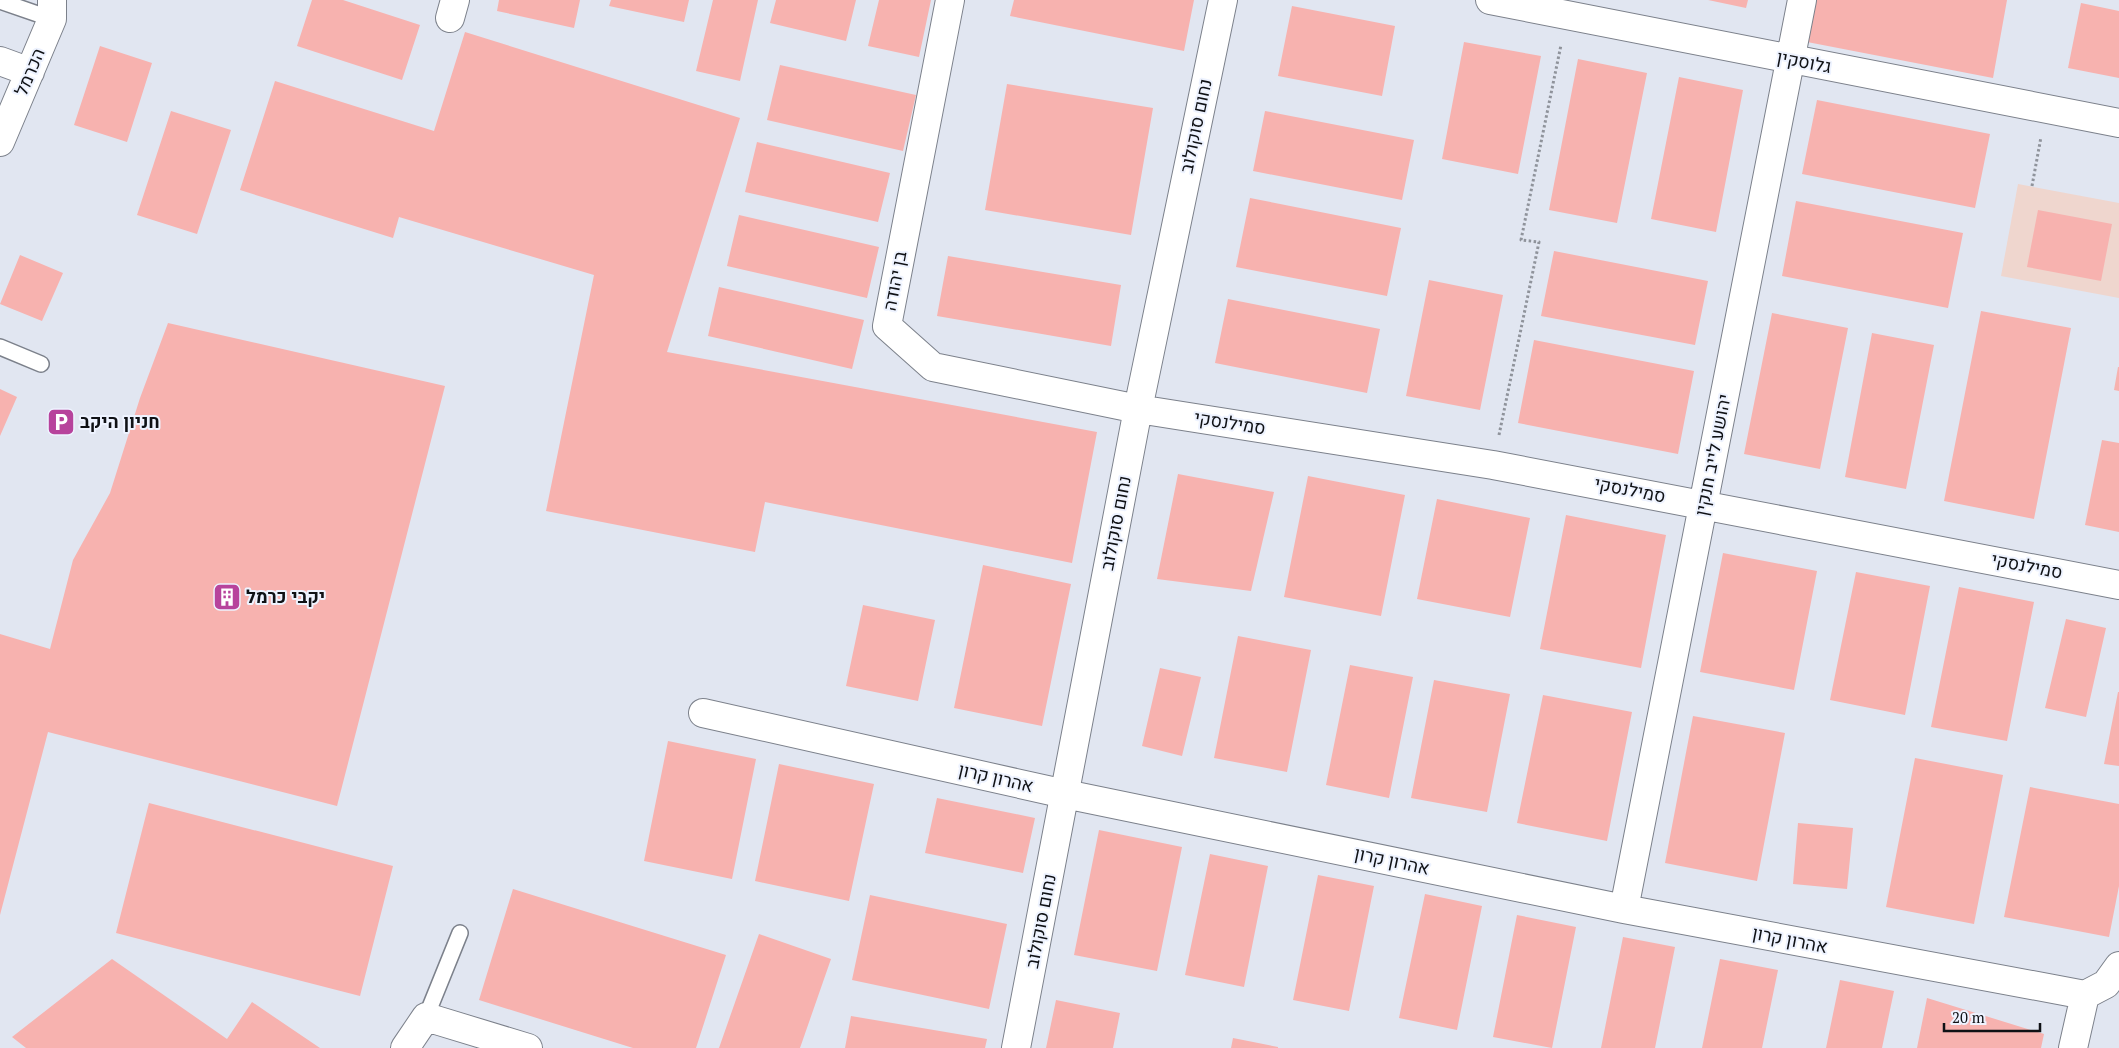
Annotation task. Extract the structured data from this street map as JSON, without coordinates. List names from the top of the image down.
{
  "streets": {
    "street": [
      "גלוסקין",
      "הכרמל",
      "נחום סוקולוב",
      "בן יהודה",
      "סמילנסקי",
      "יהושע לייב חנקין",
      "אהרון קרון"
    ]
  },
  "crossings": [
    ["גלוסקין", "יהושע לייב חנקין"],
    ["נחום סוקולוב", "בן יהודה"],
    ["נחום סוקולוב", "סמילנסקי"],
    ["נחום סוקולוב", "אהרון קרון"],
    ["בן יהודה", "סמילנסקי"],
    ["סמילנסקי", "יהושע לייב חנקין"],
    ["יהושע לייב חנקין", "אהרון קרון"]
  ],
  "places": {
    "parking": ["חניון היקב"],
    "building": ["יקבי כרמל"]
  },
  "scale_bar": "20 m"
}
